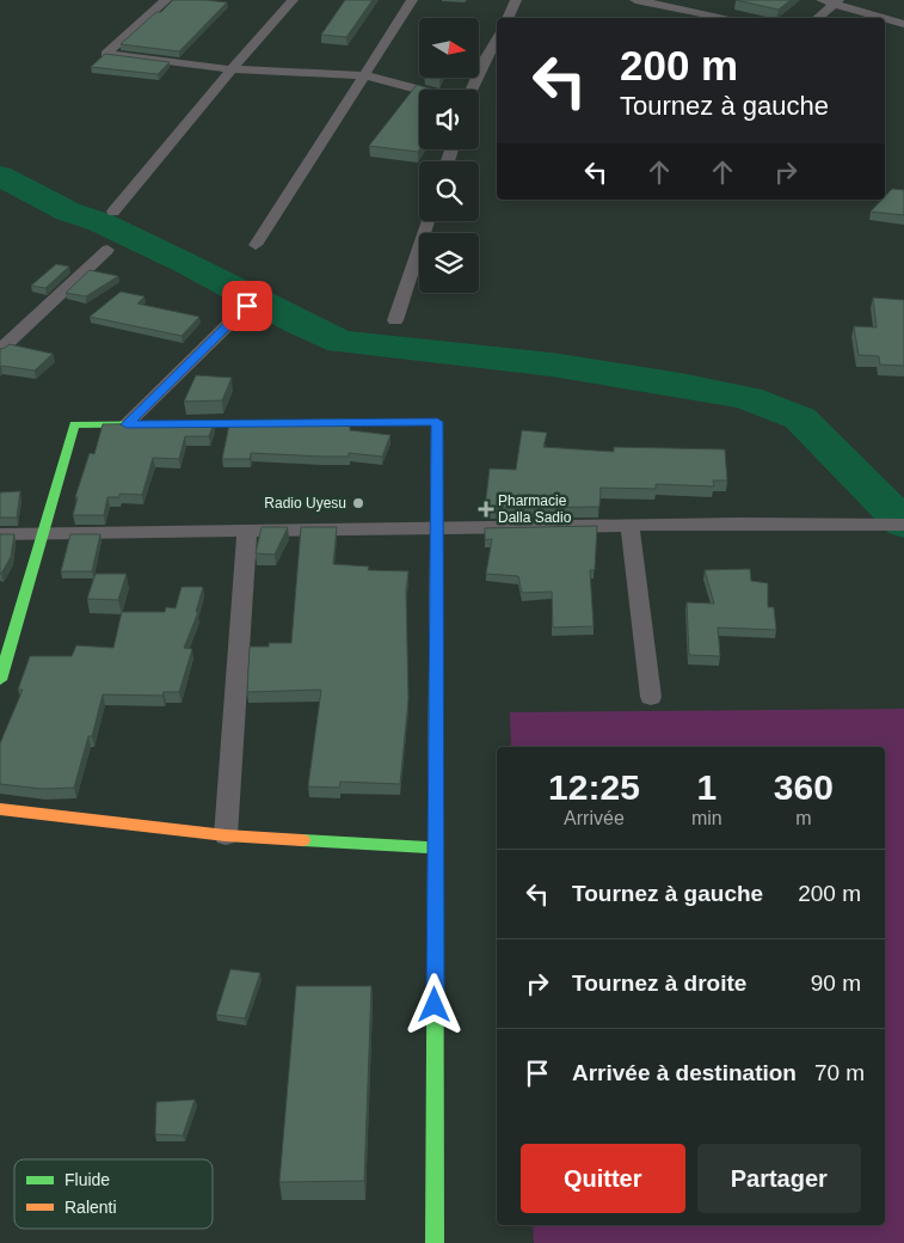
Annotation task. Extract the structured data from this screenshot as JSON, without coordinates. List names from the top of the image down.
{
  "places": {
    "other": ["Radio Uyesu"],
    "health": ["Pharmacie Dalla Sadio"]
  },
  "legend": ["Fluide", "Ralenti"],
  "north": "right",
  "page": {
    "turn": ["200 m", "Tournez à gauche"],
    "eta": [
      "12:25",
      "Arrivée",
      "1",
      "min",
      "360",
      "m"
    ],
    "list": [
      {
        "name": "Tournez à gauche",
        "value": "200 m"
      },
      {
        "name": "Tournez à droite",
        "value": "90 m"
      },
      {
        "name": "Arrivée à destination",
        "value": "70 m"
      }
    ],
    "buttons": ["Quitter", "Partager"]
  }
}
